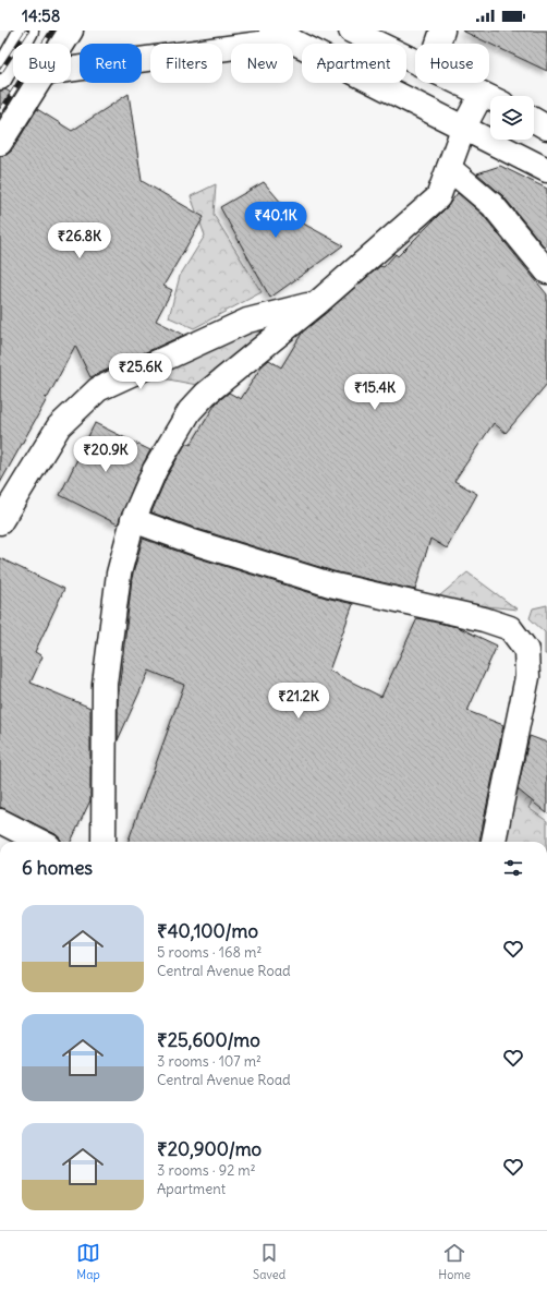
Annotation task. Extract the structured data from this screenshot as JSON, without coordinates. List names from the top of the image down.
{
  "page": {
    "status": "14:58",
    "chip": [
      "Buy",
      "Rent",
      "Filters",
      "New",
      "Apartment",
      "House"
    ],
    "price": [
      "₹40.1K",
      "₹26.8K",
      "₹25.6K",
      "₹15.4K",
      "₹20.9K",
      "₹21.2K"
    ],
    "heading": "6 homes",
    "list": [
      {
        "name": "₹40,100/mo",
        "note": "5 rooms · 168 m² · Central Avenue Road"
      },
      {
        "name": "₹25,600/mo",
        "note": "3 rooms · 107 m² · Central Avenue Road"
      },
      {
        "name": "₹20,900/mo",
        "note": "3 rooms · 92 m² · Apartment"
      }
    ],
    "tabs": ["Map", "Saved", "Home"]
  }
}
